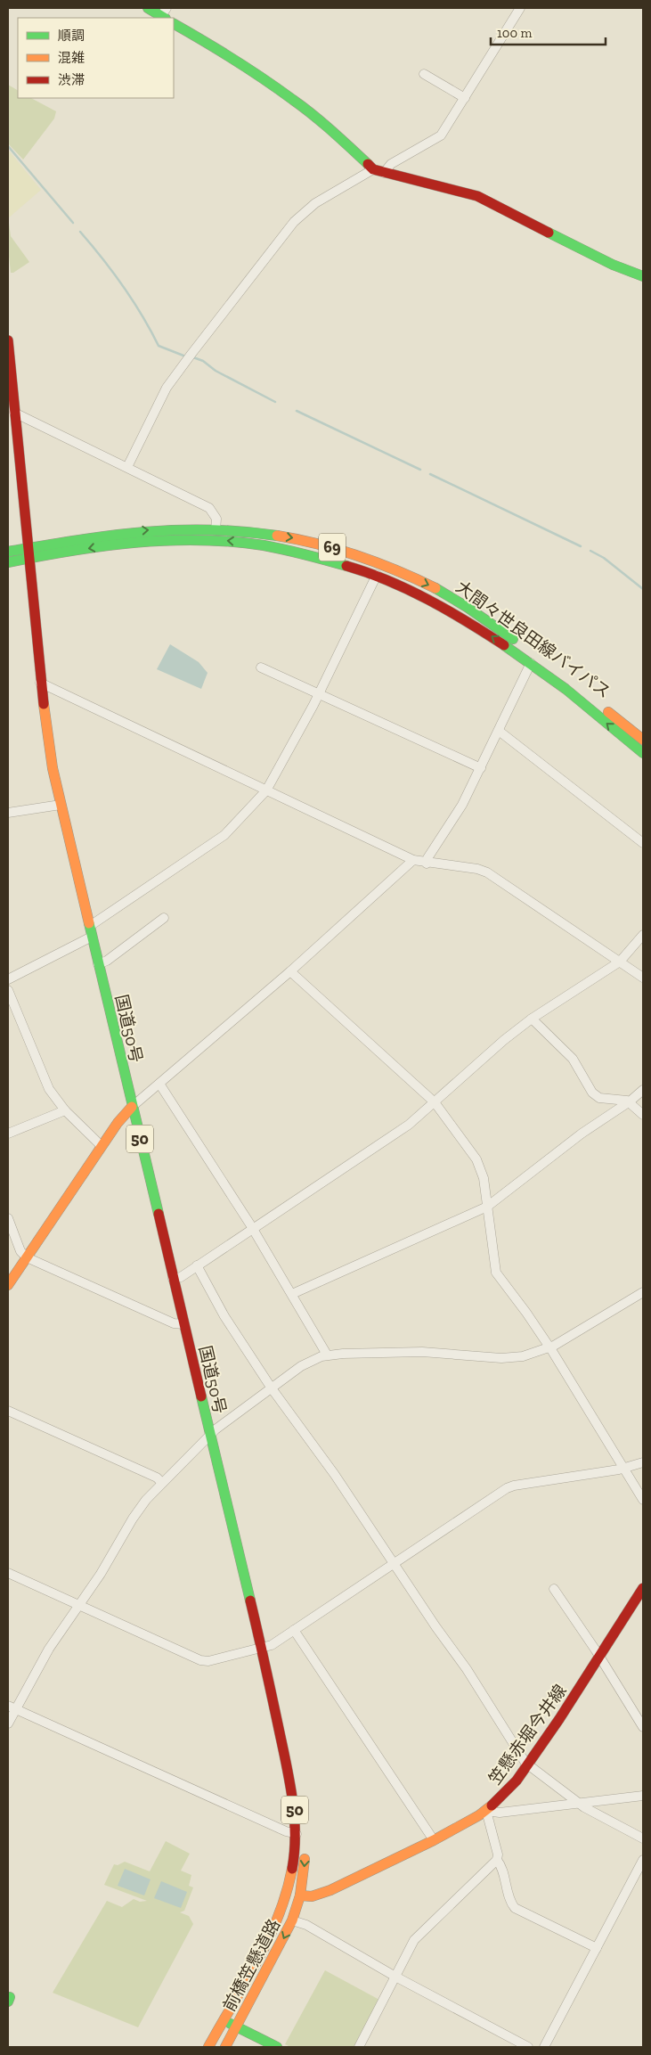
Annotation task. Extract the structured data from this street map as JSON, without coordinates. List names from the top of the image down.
{
  "streets": {
    "main road": [
      "69",
      "大間々世良田線バイパス",
      "国道50号",
      "50",
      "笠懸赤堀今井線",
      "前橋笠懸道路"
    ]
  },
  "crossings": [
    ["大間々世良田線バイパス", "国道50号"],
    ["国道50号", "50"],
    ["50", "笠懸赤堀今井線"],
    ["50", "前橋笠懸道路"],
    ["笠懸赤堀今井線", "前橋笠懸道路"]
  ],
  "legend": ["順調", "混雑", "渋滞"],
  "scale_bar": "100 m"
}
